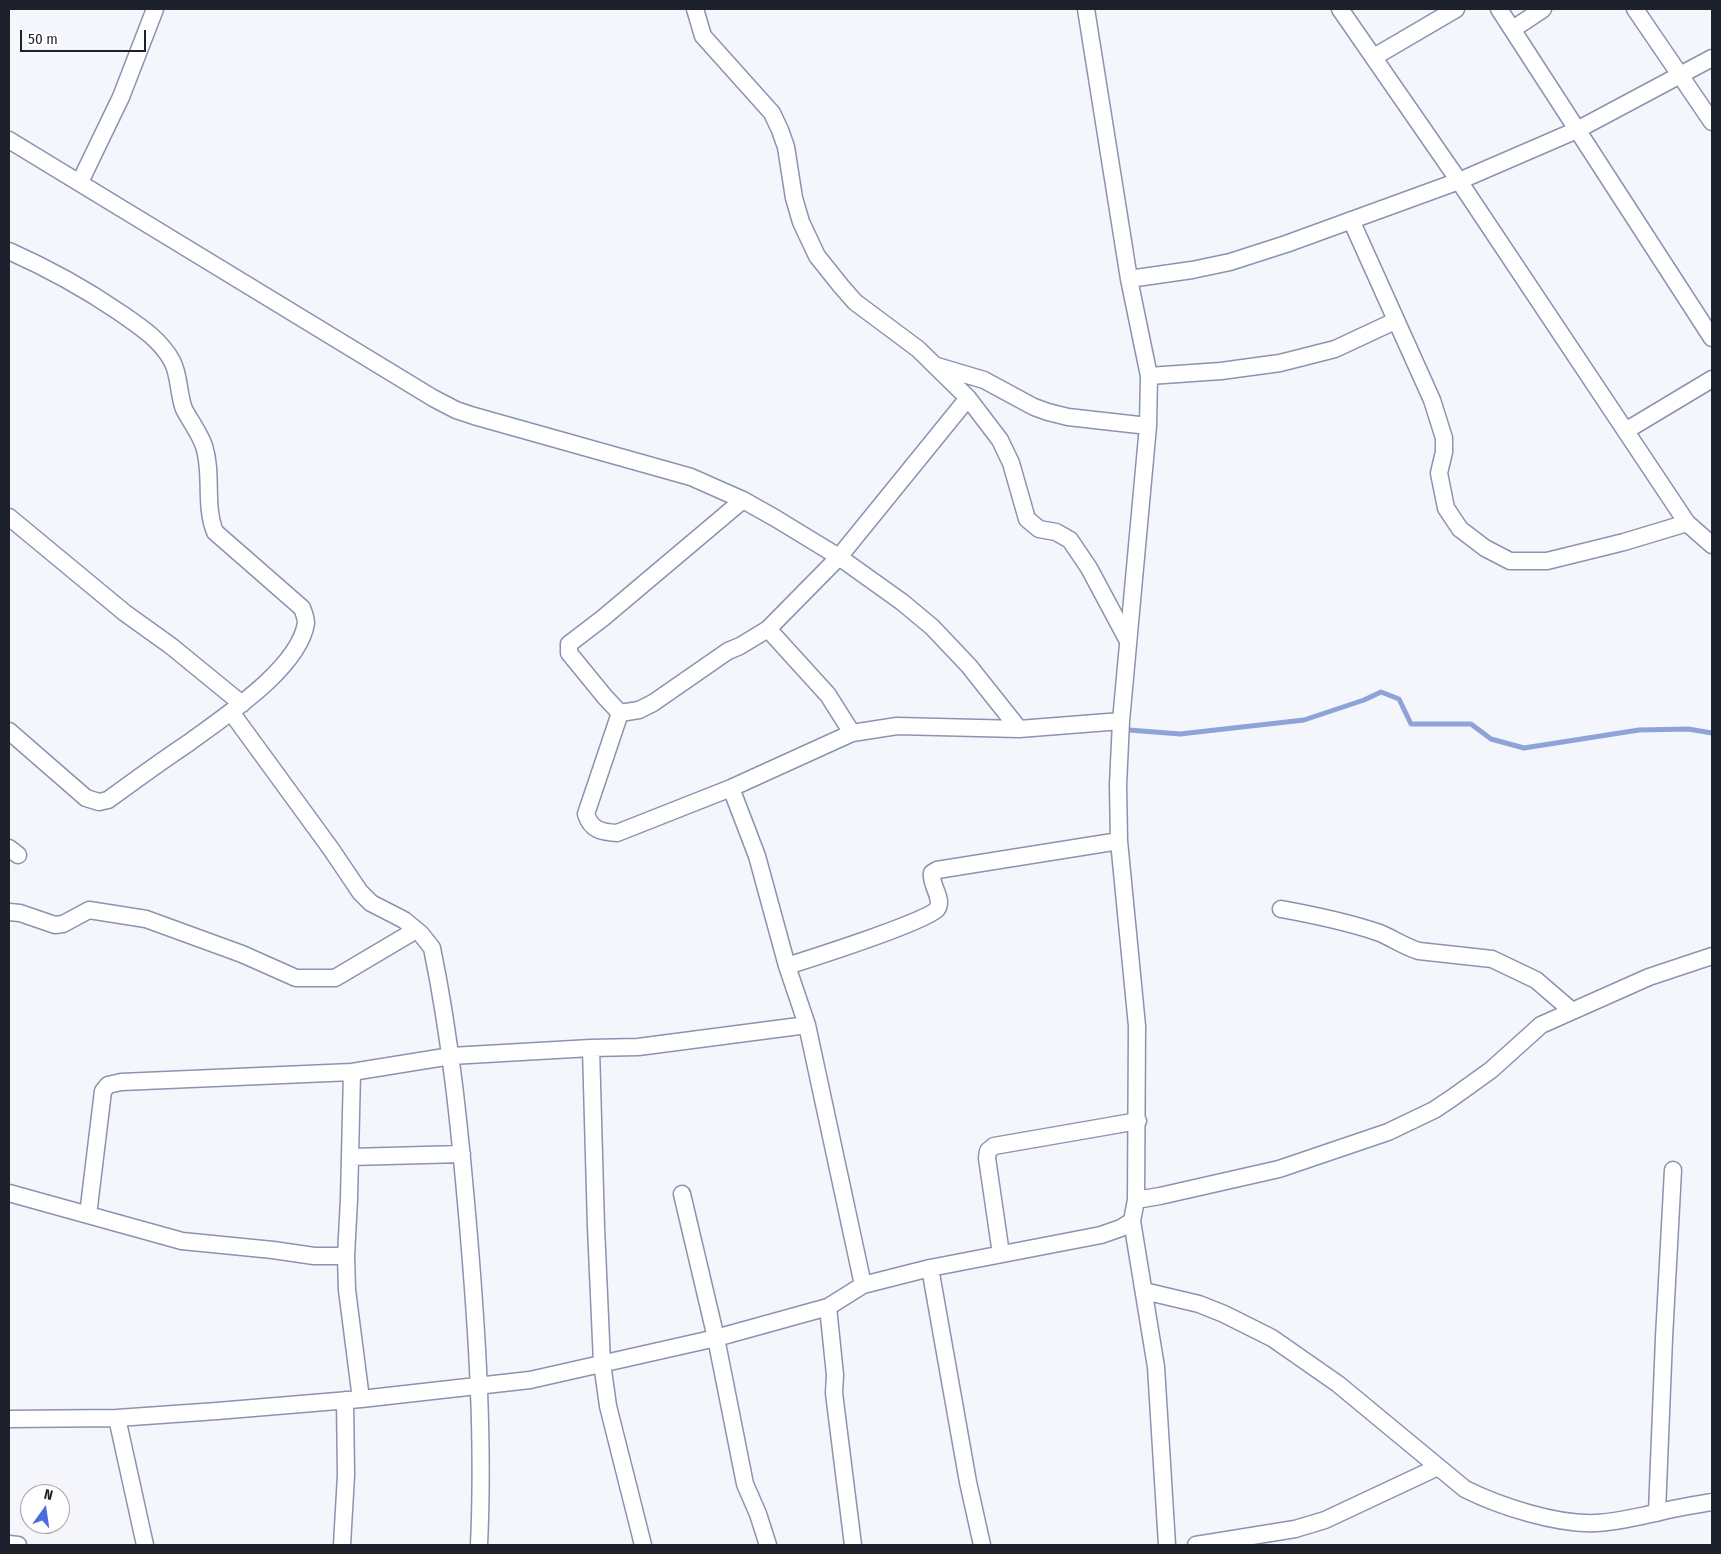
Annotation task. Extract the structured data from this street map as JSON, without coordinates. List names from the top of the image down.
{
  "scale_bar": "50 m",
  "north": "top"
}
